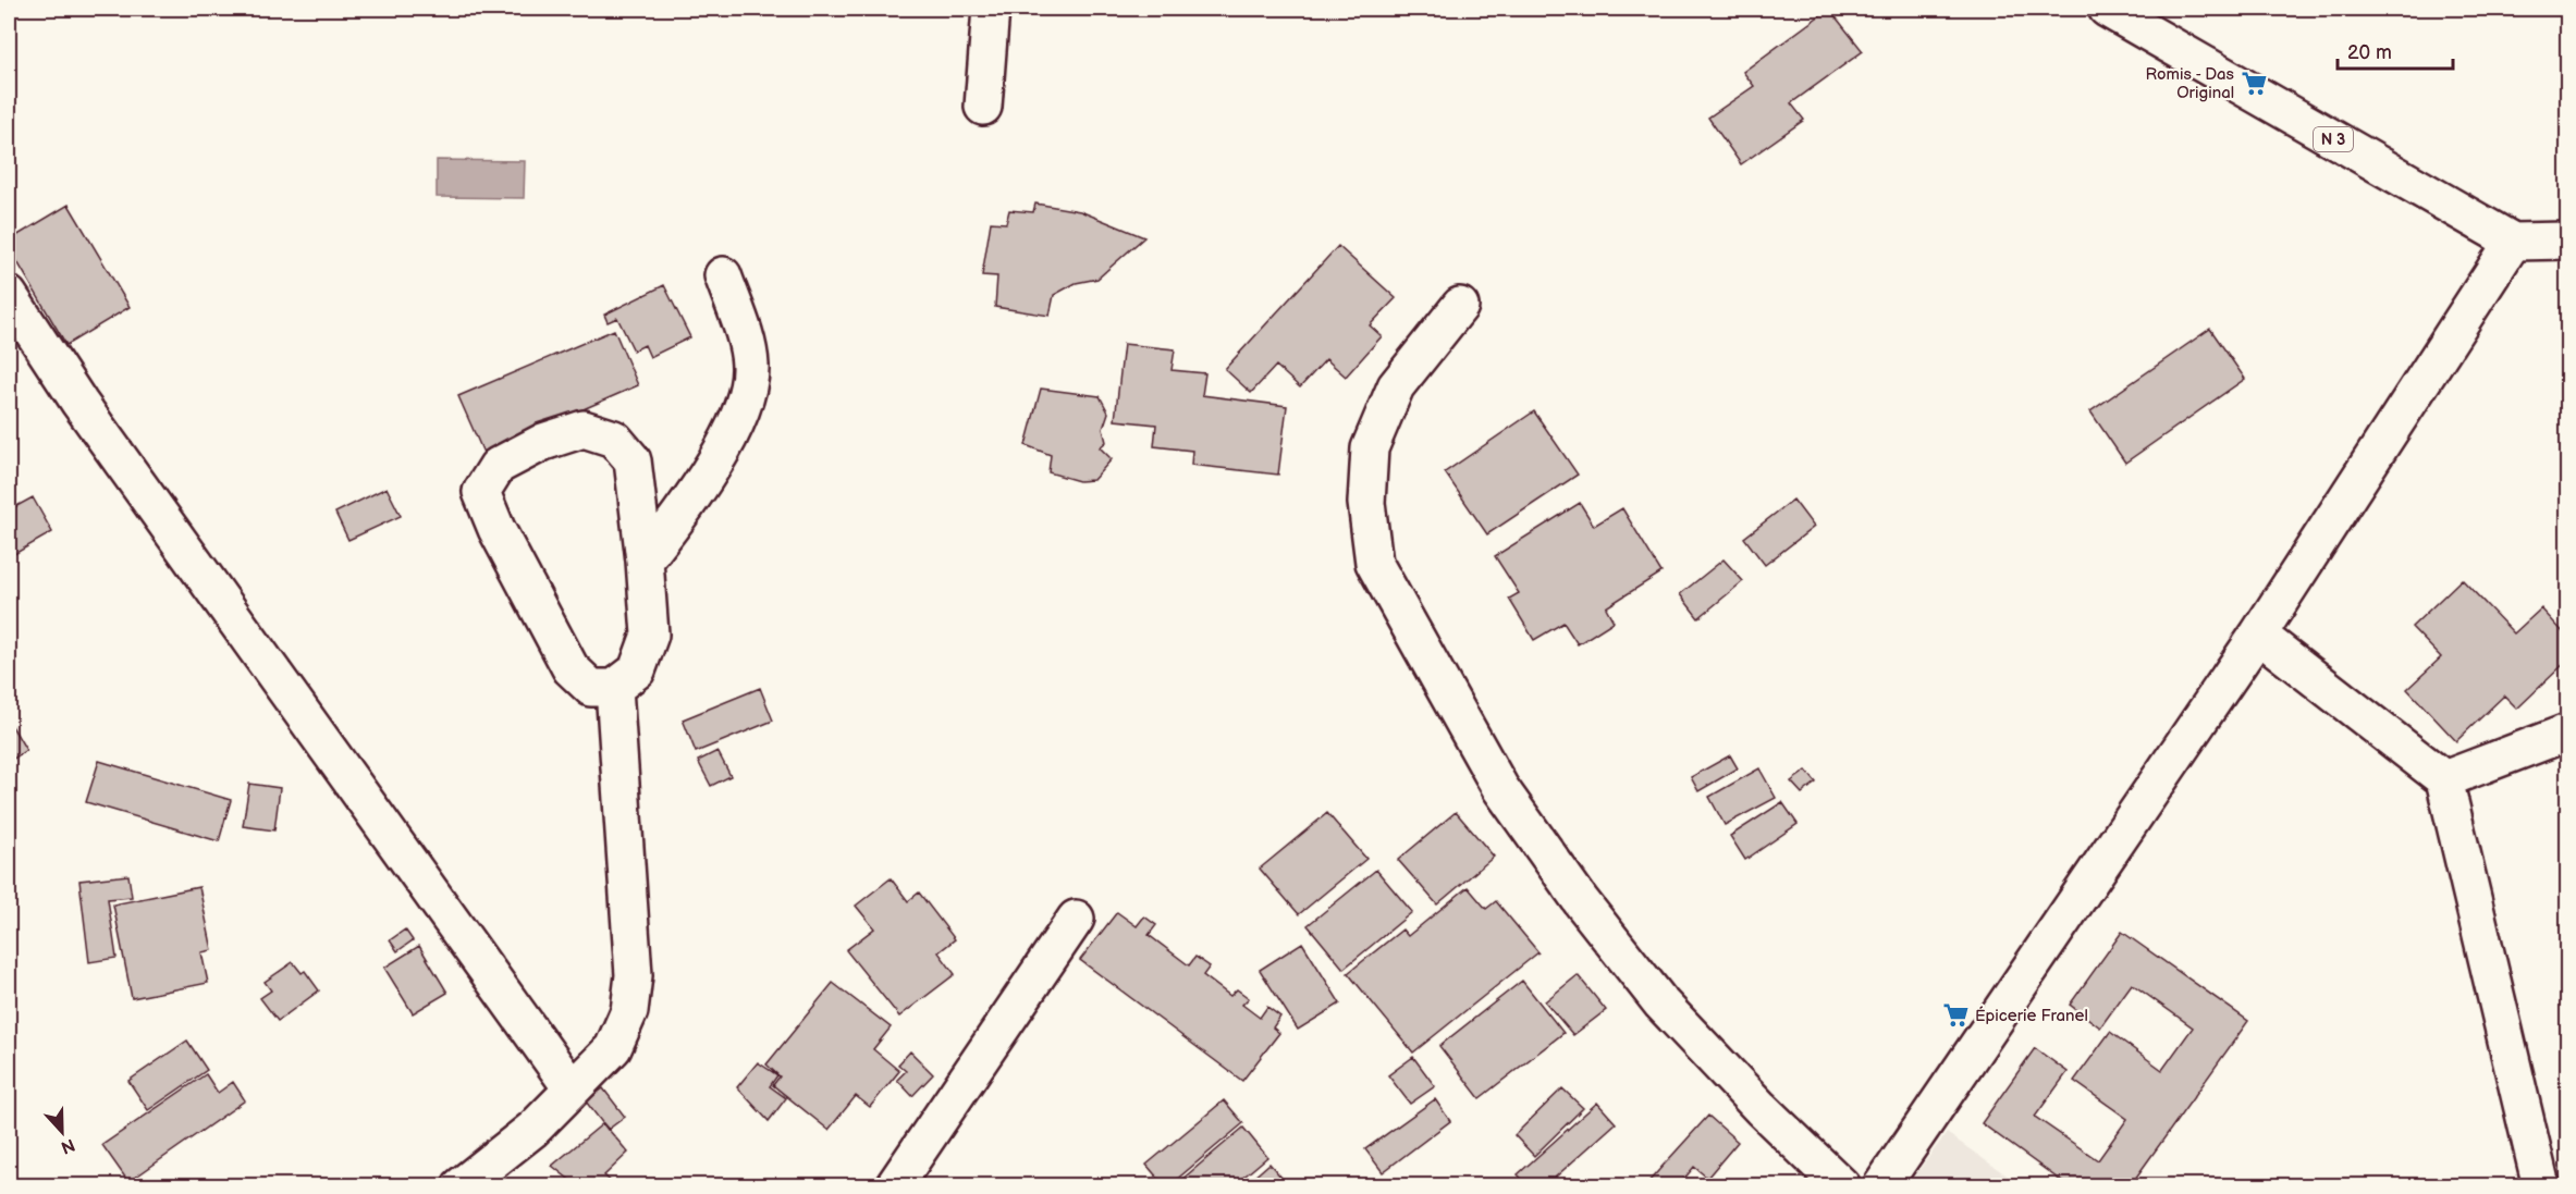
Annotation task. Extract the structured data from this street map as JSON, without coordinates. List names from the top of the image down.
{
  "streets": {
    "main road": ["N 3"]
  },
  "places": {
    "supermarket": ["Romis - Das Original", "Épicerie Franel"]
  },
  "scale_bar": "20 m",
  "north": "bottom"
}
